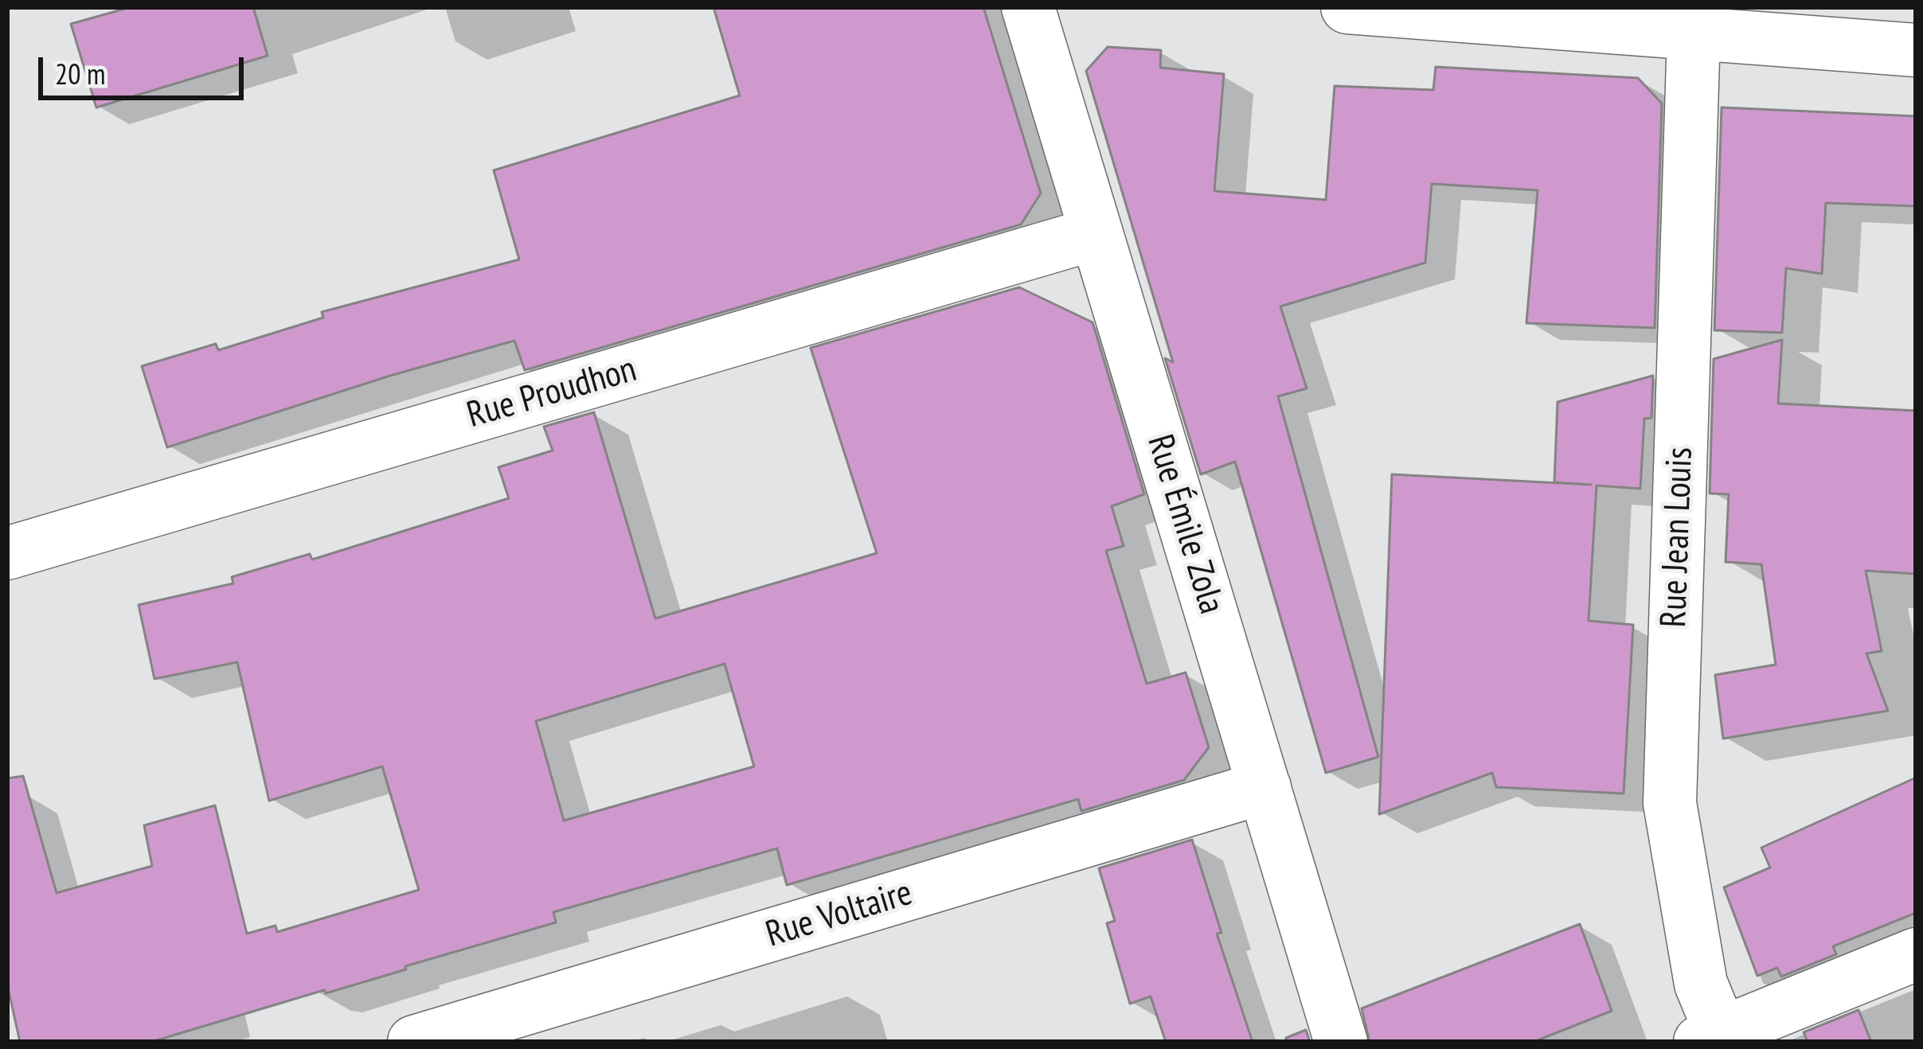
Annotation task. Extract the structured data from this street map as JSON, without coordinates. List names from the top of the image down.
{
  "streets": {
    "street": [
      "Rue Proudhon",
      "Rue Émile Zola",
      "Rue Jean Louis",
      "Rue Voltaire"
    ]
  },
  "crossings": [
    ["Rue Proudhon", "Rue Émile Zola"],
    ["Rue Émile Zola", "Rue Voltaire"]
  ],
  "scale_bar": "20 m"
}
